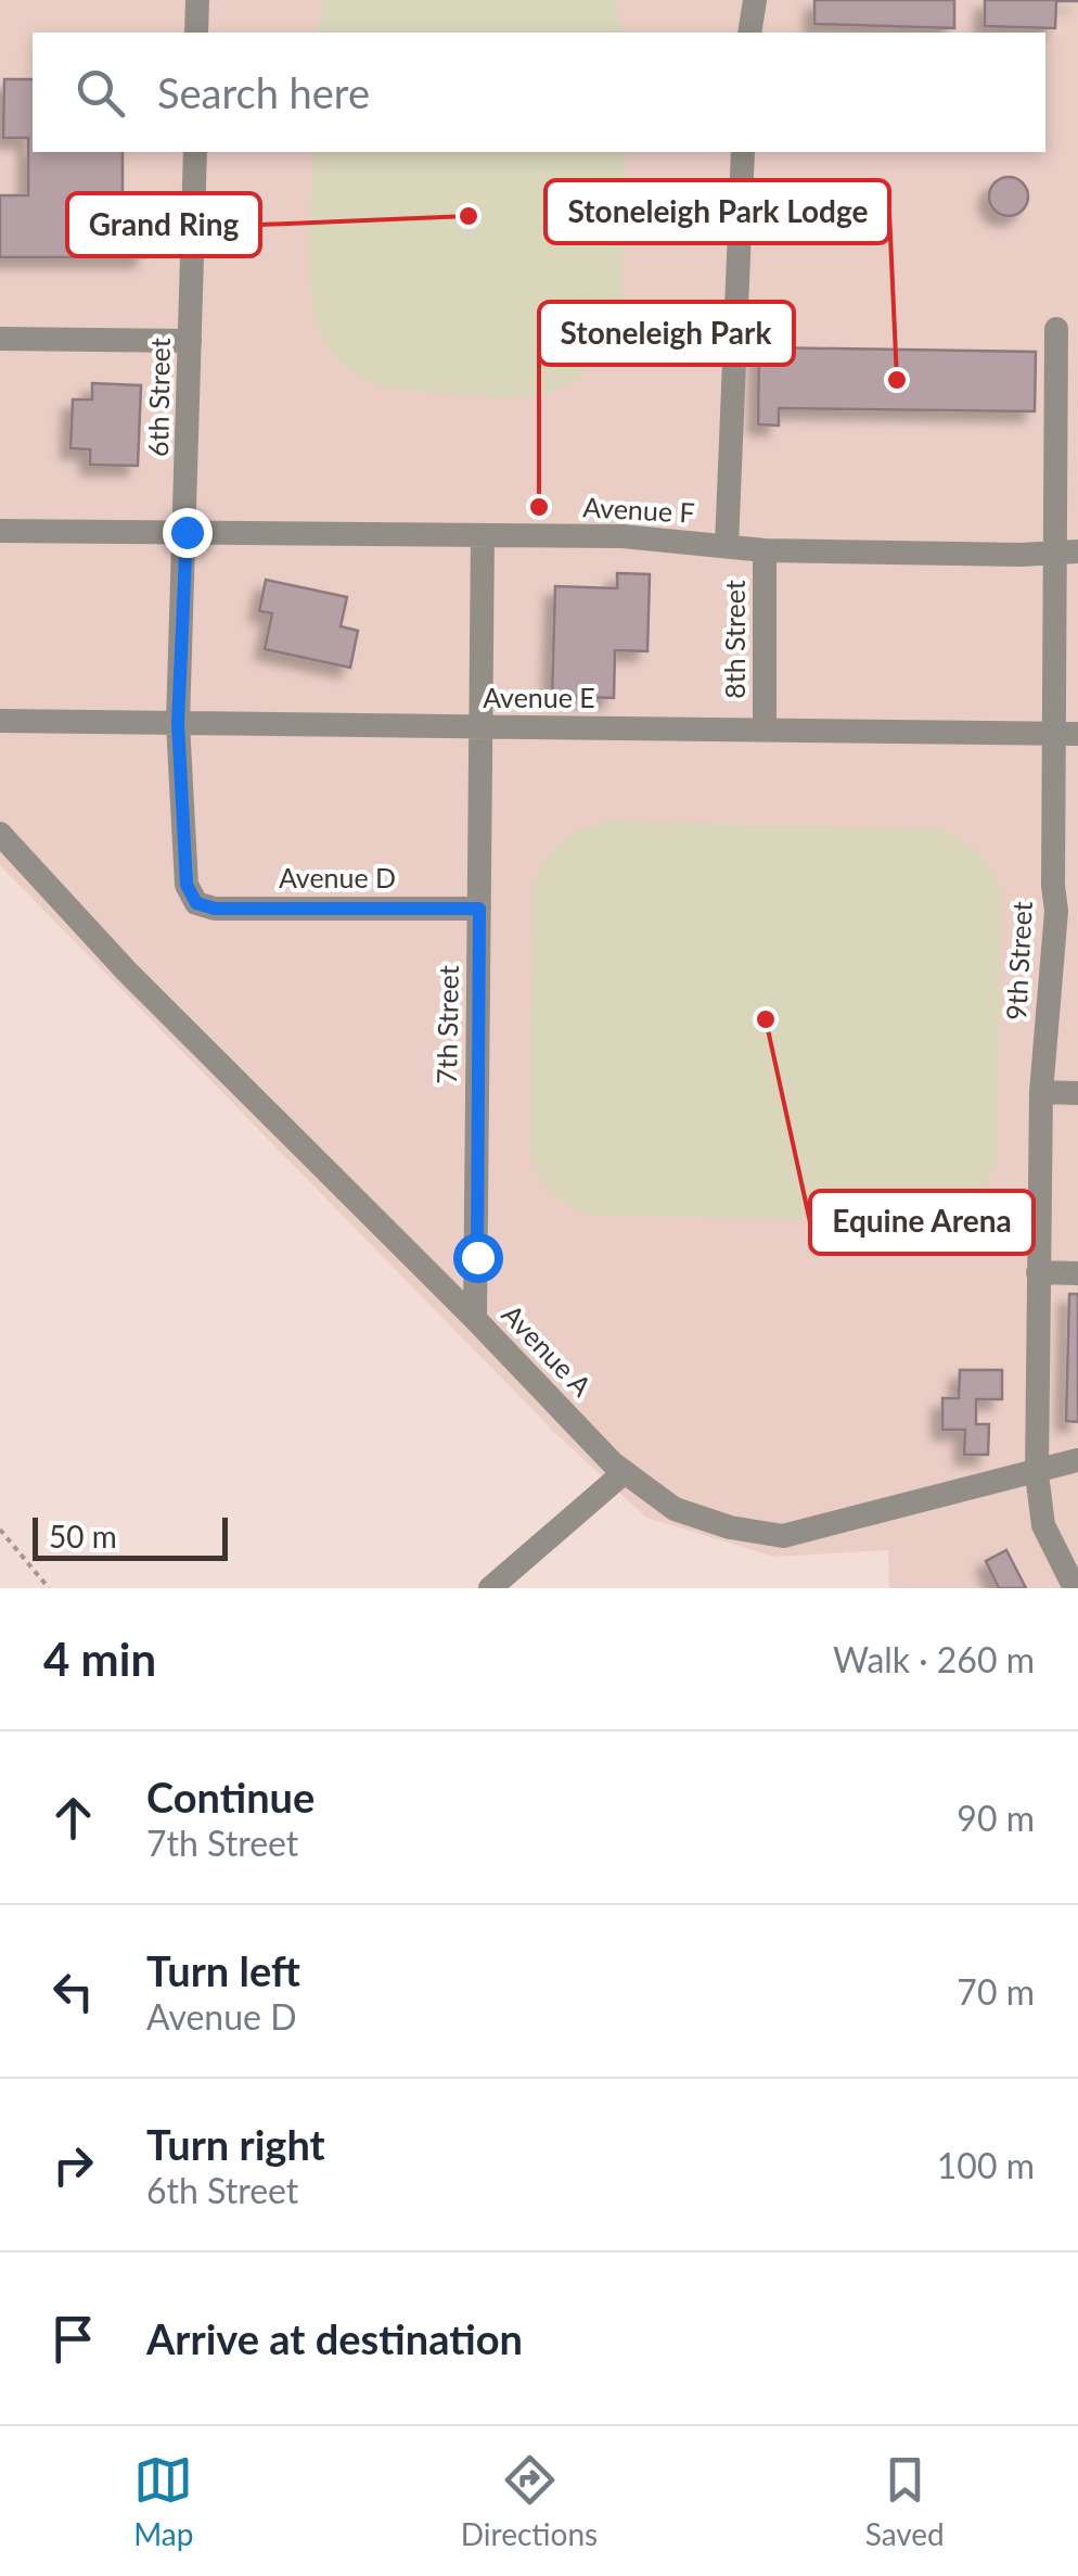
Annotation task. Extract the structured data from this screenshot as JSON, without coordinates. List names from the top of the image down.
{
  "streets": {
    "lane": [
      "6th Street",
      "Avenue F",
      "8th Street",
      "Avenue E",
      "Avenue D",
      "9th Street",
      "7th Street",
      "Avenue A"
    ]
  },
  "crossings": [
    ["6th Street", "Avenue F"],
    ["6th Street", "Avenue E"],
    ["6th Street", "Avenue D"],
    ["Avenue F", "8th Street"],
    ["Avenue F", "9th Street"],
    ["Avenue F", "7th Street"],
    ["8th Street", "Avenue E"],
    ["Avenue E", "9th Street"],
    ["Avenue E", "7th Street"],
    ["Avenue D", "7th Street"],
    ["9th Street", "Avenue A"],
    ["7th Street", "Avenue A"]
  ],
  "places": [
    "Grand Ring",
    "Stoneleigh Park Lodge",
    "Stoneleigh Park",
    "Equine Arena"
  ],
  "scale_bar": "50 m",
  "page": {
    "search": "Search here",
    "scale": "50 m",
    "heading": ["4 min", "Walk · 260 m"],
    "list": [
      ["Continue", "7th Street", "90 m"],
      ["Turn left", "Avenue D", "70 m"],
      ["Turn right", "6th Street", "100 m"],
      "Arrive at destination"
    ],
    "nav": ["Map", "Directions", "Saved"]
  }
}
